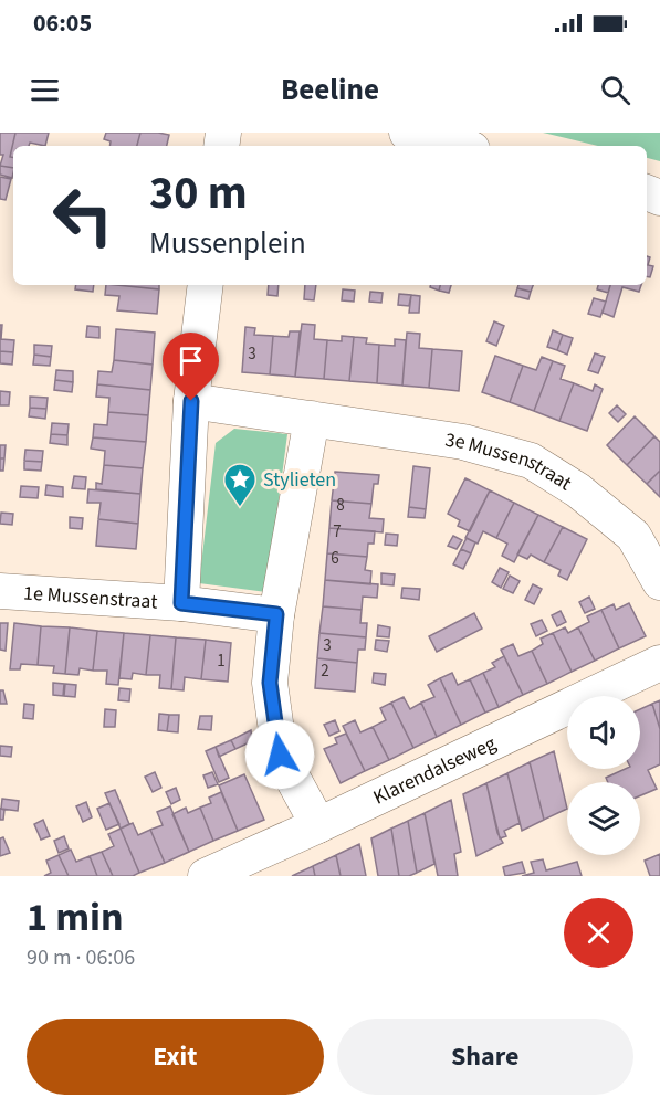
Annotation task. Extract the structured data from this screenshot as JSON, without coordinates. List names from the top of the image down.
{
  "streets": {
    "street": ["3e Mussenstraat", "1e Mussenstraat", "Klarendalseweg"]
  },
  "places": {
    "place": ["Stylieten"]
  },
  "house_numbers": [
    "3",
    "8",
    "7",
    "6",
    "3",
    "1",
    "2"
  ],
  "page": {
    "status": "06:05",
    "header": "Beeline",
    "turn": ["30 m", "Mussenplein"],
    "heading": ["1 min", "90 m · 06:06"],
    "buttons": ["Exit", "Share"]
  }
}
